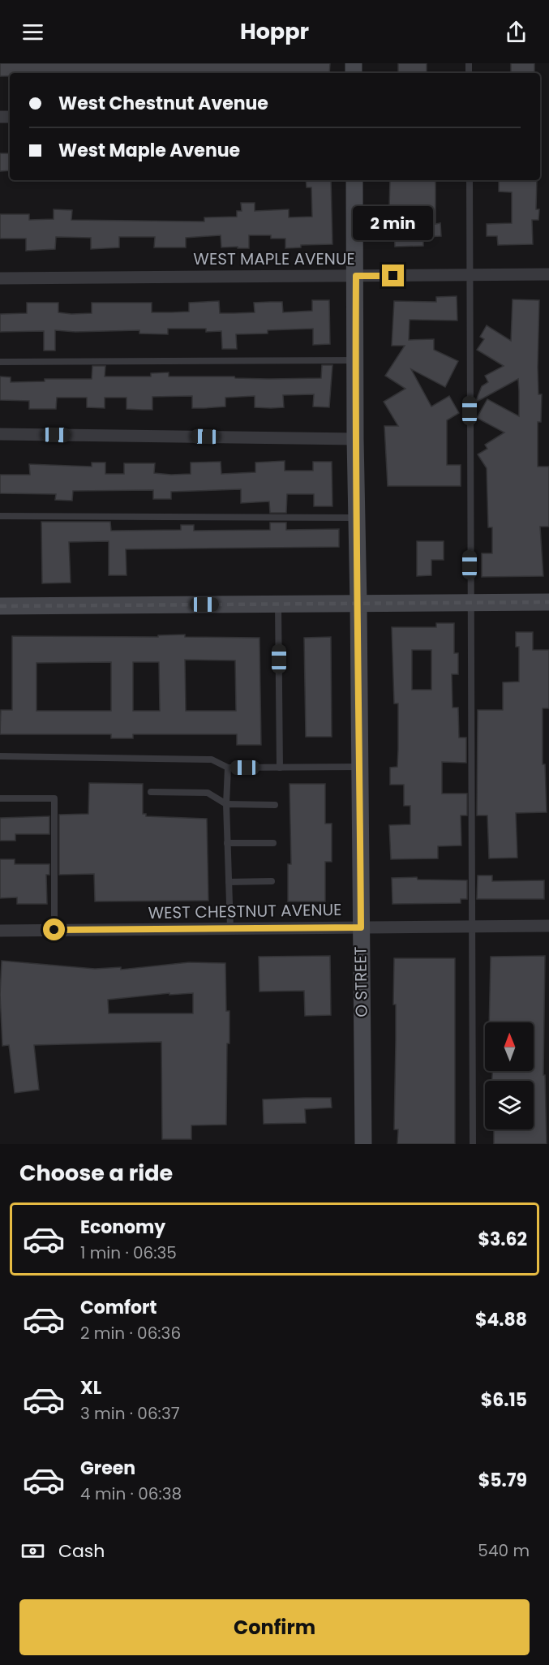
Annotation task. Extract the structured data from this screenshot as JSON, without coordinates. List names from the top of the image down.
{
  "streets": {
    "street": ["WEST MAPLE AVENUE", "WEST CHESTNUT AVENUE", "O STREET"]
  },
  "crossings": [
    ["WEST MAPLE AVENUE", "O STREET"],
    ["WEST CHESTNUT AVENUE", "O STREET"]
  ],
  "north": "top",
  "page": {
    "header": "Hoppr",
    "banner": ["West Chestnut Avenue", "West Maple Avenue"],
    "bubble": "2 min",
    "heading": "Choose a ride",
    "list": [
      {
        "name": "Economy",
        "note": "1 min · 06:35",
        "value": "$3.62"
      },
      {
        "name": "Comfort",
        "note": "2 min · 06:36",
        "value": "$4.88"
      },
      {
        "name": "XL",
        "note": "3 min · 06:37",
        "value": "$6.15"
      },
      {
        "name": "Green",
        "note": "4 min · 06:38",
        "value": "$5.79"
      }
    ],
    "pay": ["Cash", "540 m"],
    "buttons": "Confirm"
  }
}
